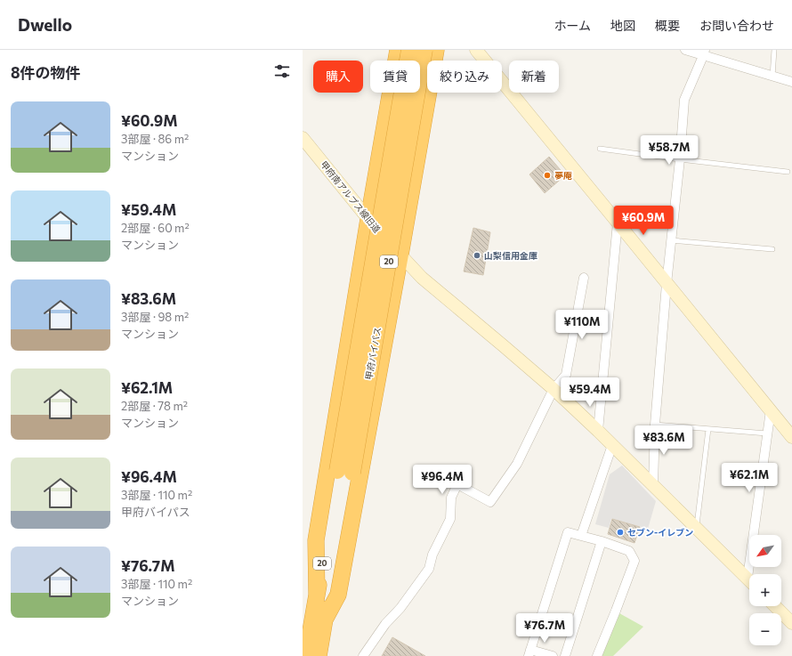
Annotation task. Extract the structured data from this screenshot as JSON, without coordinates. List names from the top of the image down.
{
  "streets": {
    "highway": ["20", "甲府バイパス"],
    "street": ["甲府南アルプス線旧道"]
  },
  "places": ["夢庵", "山梨信用金庫", "セブン-イレブン"],
  "north": "bottom left",
  "page": {
    "header": "Dwello",
    "nav": [
      "ホーム",
      "地図",
      "概要",
      "お問い合わせ"
    ],
    "heading": "8件の物件",
    "chip": [
      "購入",
      "賃貸",
      "絞り込み",
      "新着"
    ],
    "list": [
      {
        "name": "¥60.9M",
        "note": "3部屋 · 86 m² · マンション"
      },
      {
        "name": "¥59.4M",
        "note": "2部屋 · 60 m² · マンション"
      },
      {
        "name": "¥83.6M",
        "note": "3部屋 · 98 m² · マンション"
      },
      {
        "name": "¥62.1M",
        "note": "2部屋 · 78 m² · マンション"
      },
      {
        "name": "¥96.4M",
        "note": "3部屋 · 110 m² · 甲府バイパス"
      },
      {
        "name": "¥76.7M",
        "note": "3部屋 · 110 m² · マンション"
      }
    ],
    "price": [
      "¥58.7M",
      "¥60.9M",
      "¥110M",
      "¥59.4M",
      "¥83.6M",
      "¥62.1M",
      "¥96.4M",
      "¥76.7M"
    ],
    "map_buttons": ["+", "−"]
  }
}
